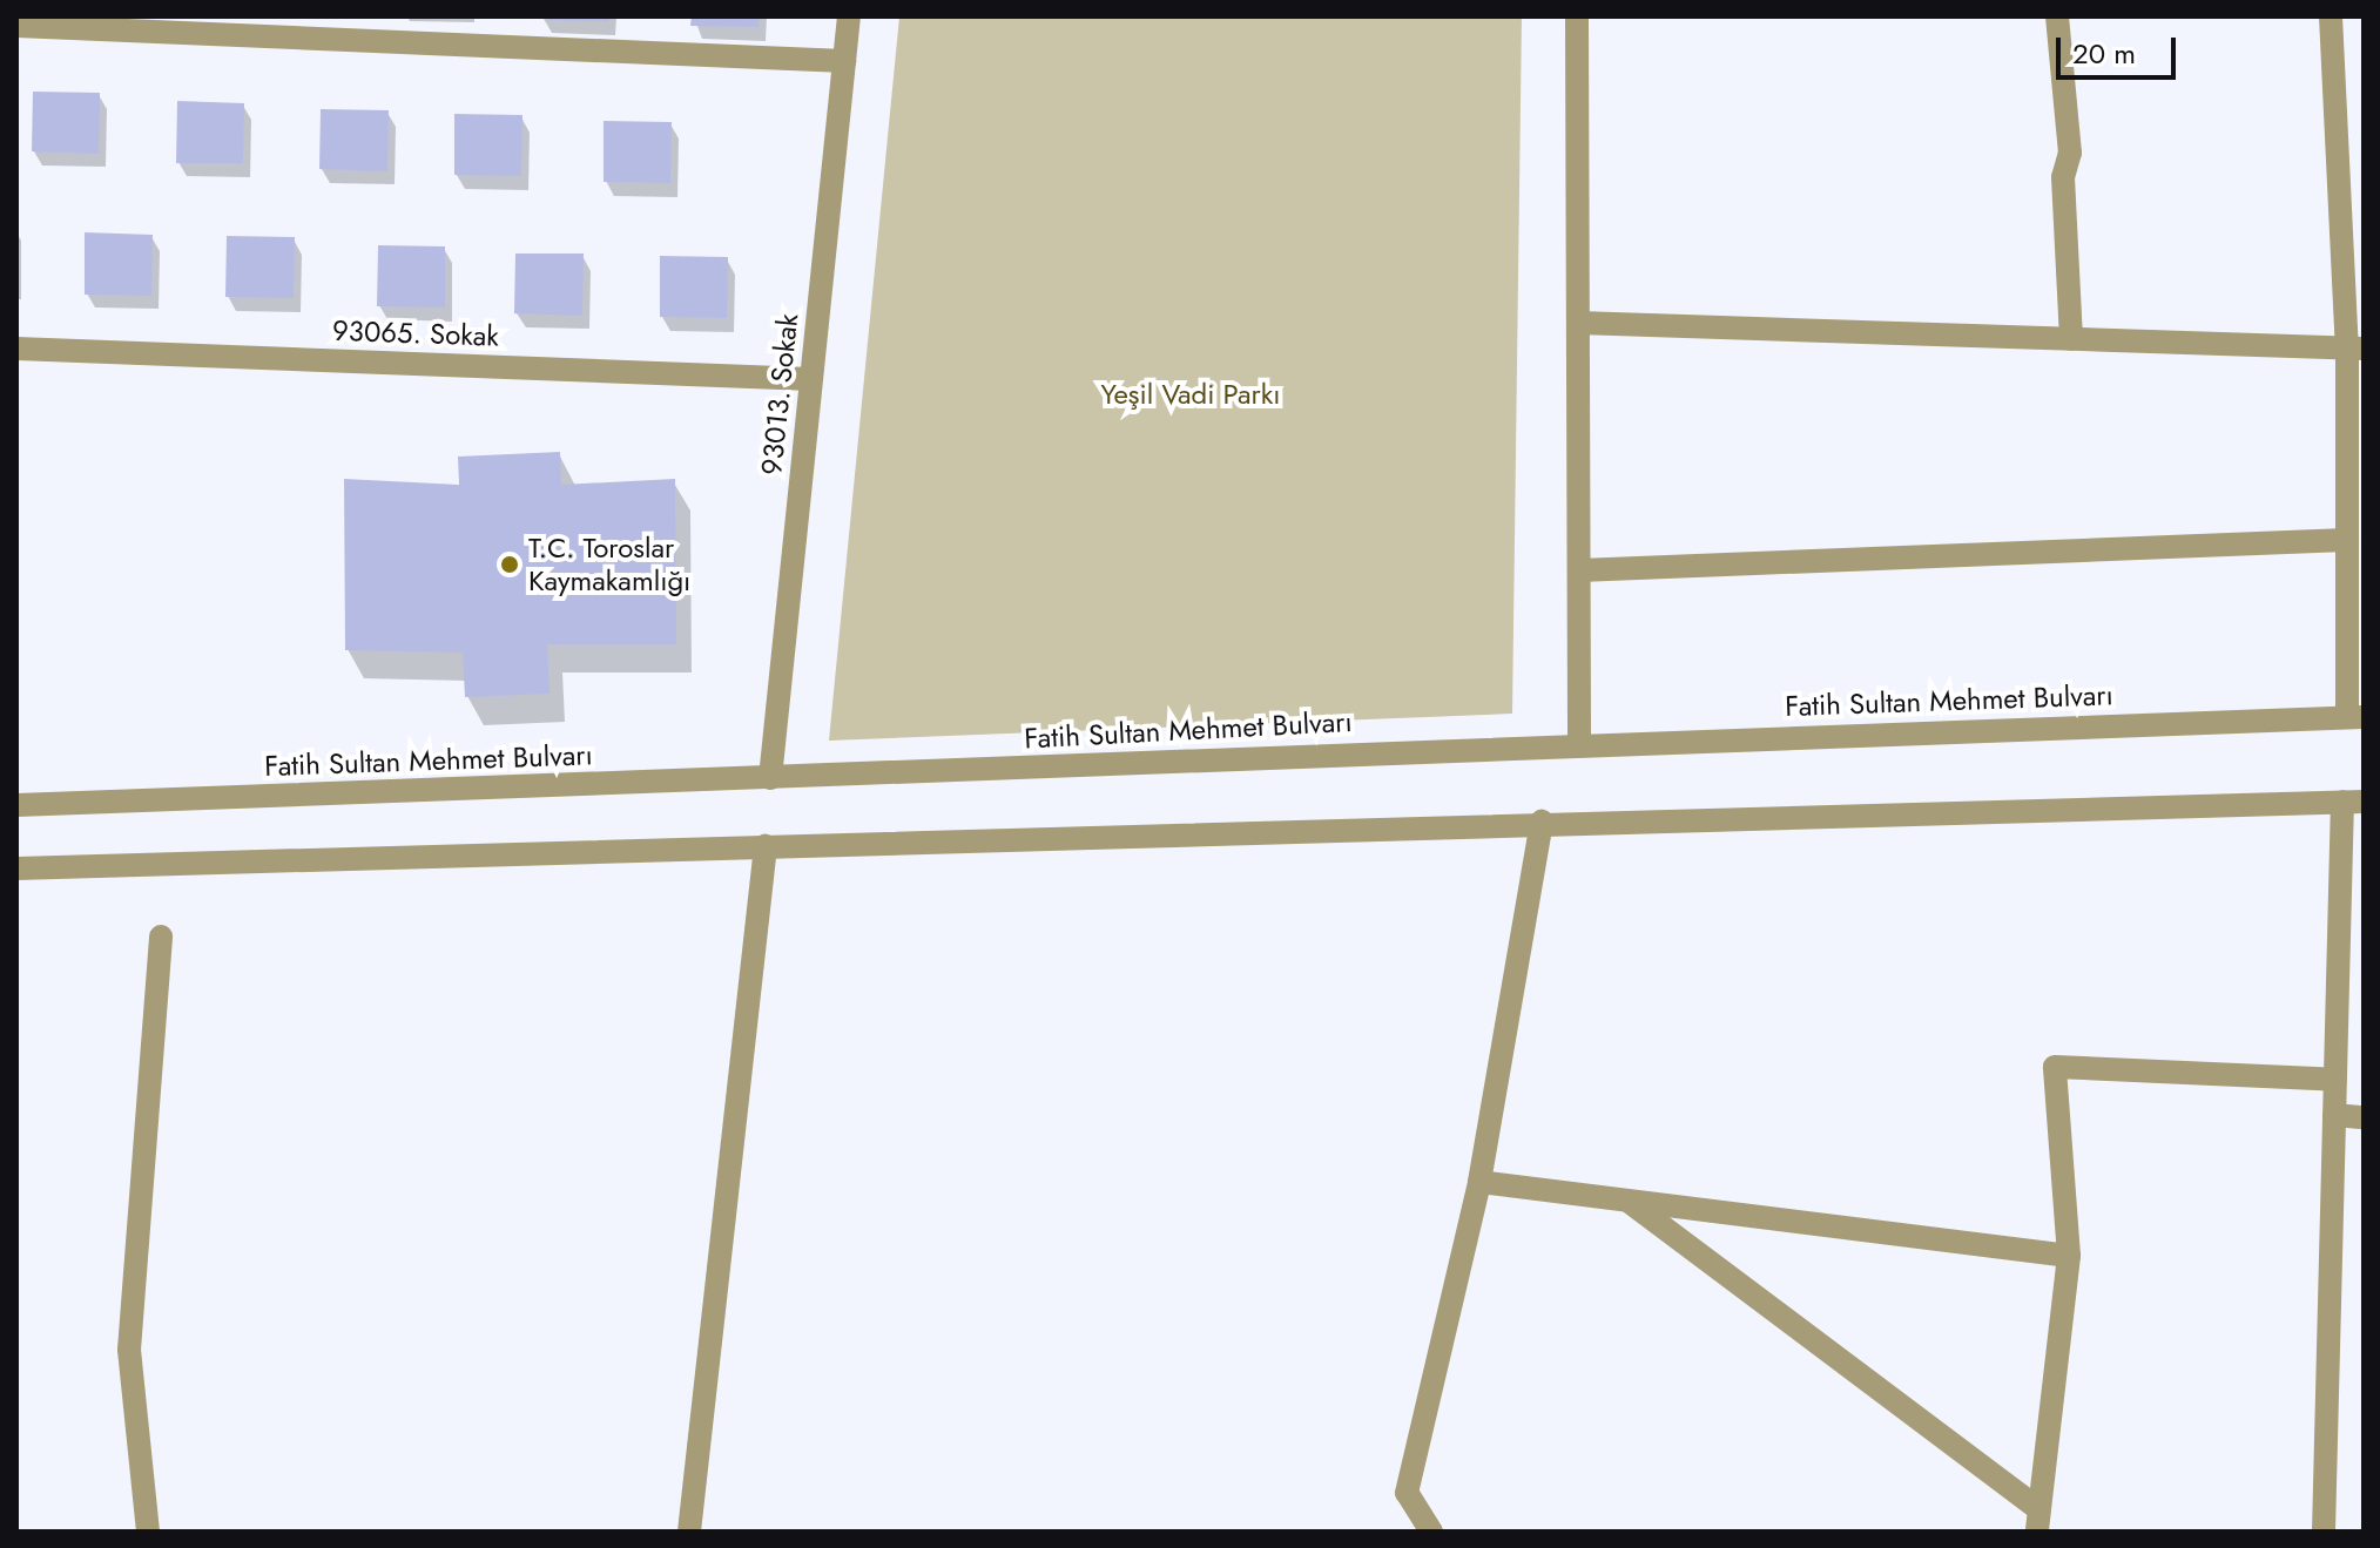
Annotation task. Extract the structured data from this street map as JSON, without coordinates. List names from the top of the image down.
{
  "streets": {
    "street": ["93065. Sokak", "93013. Sokak", "Fatih Sultan Mehmet Bulvarı"]
  },
  "crossings": [
    ["93065. Sokak", "93013. Sokak"],
    ["93013. Sokak", "Fatih Sultan Mehmet Bulvarı"]
  ],
  "parks": ["Yeşil Vadi Parkı"],
  "places": ["T.C. Toroslar Kaymakamlığı"],
  "scale_bar": "20 m"
}
